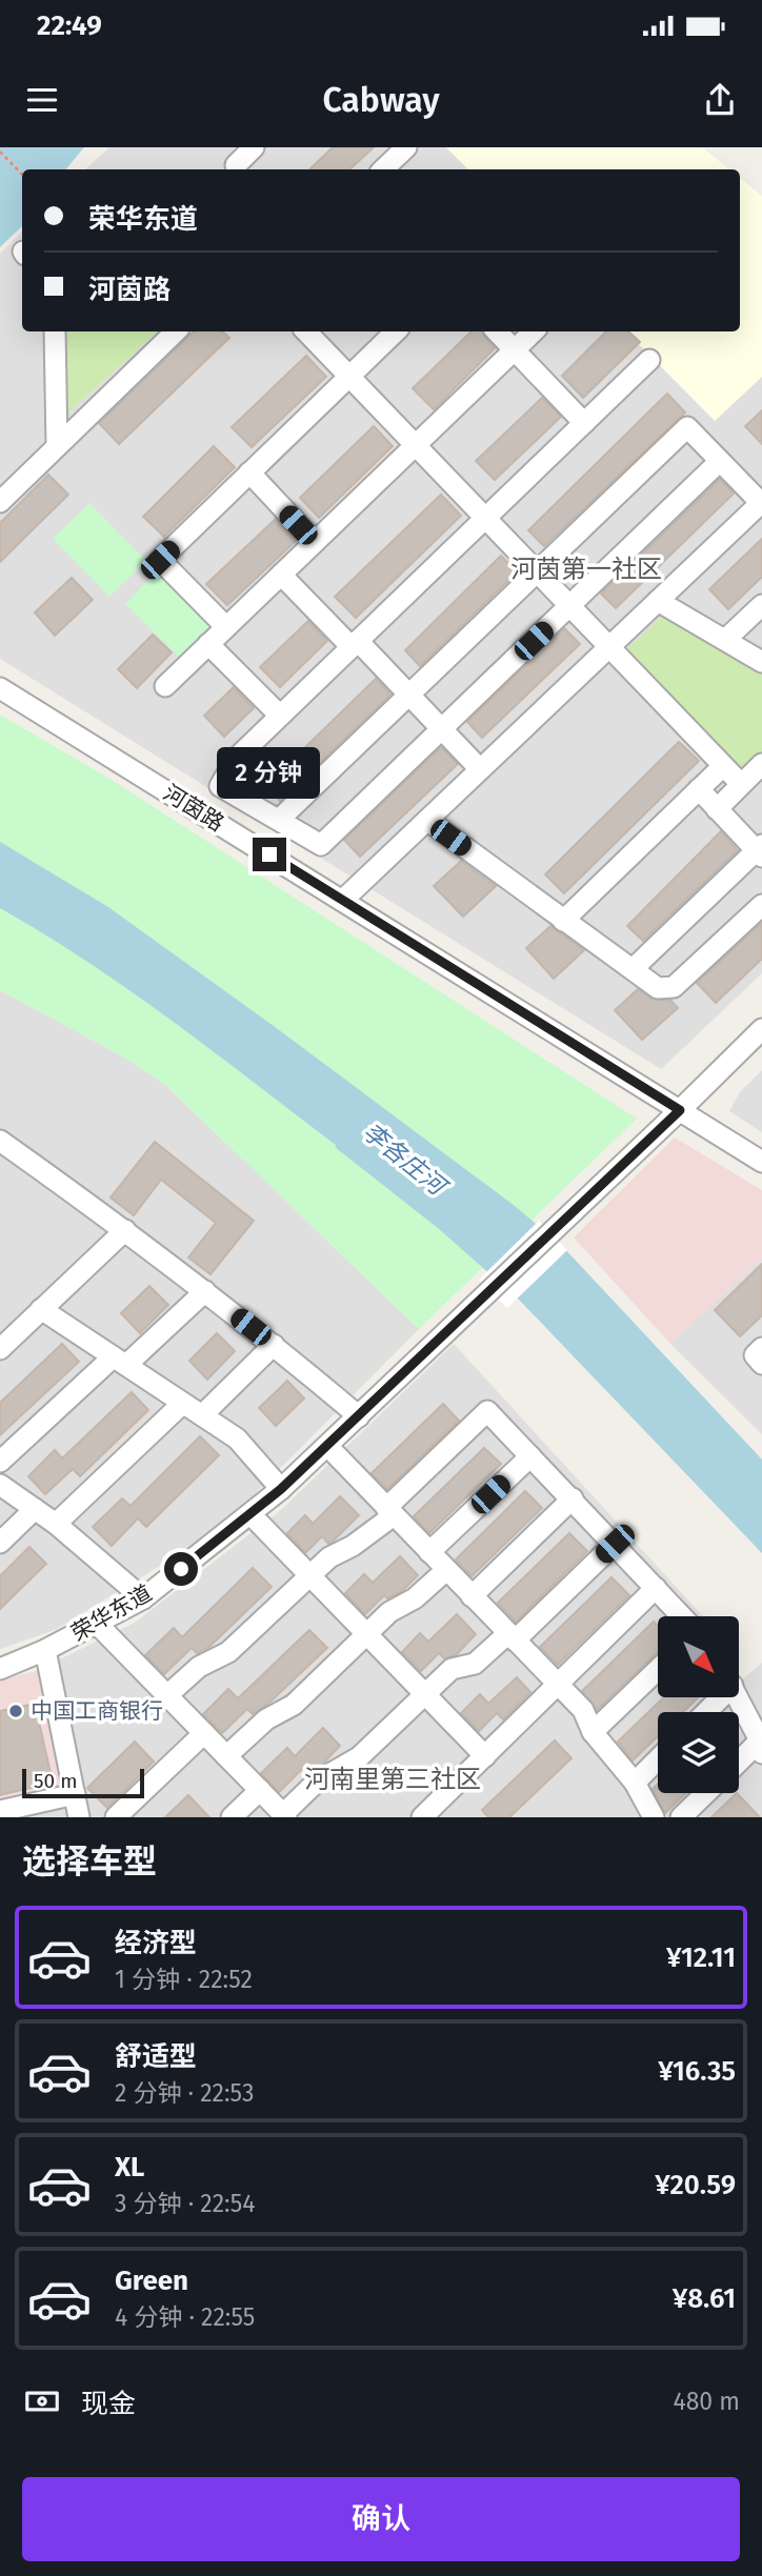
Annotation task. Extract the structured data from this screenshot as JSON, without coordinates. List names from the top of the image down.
{
  "streets": {
    "street": ["河茵路", "荣华东道"]
  },
  "crossings": [
    ["河茵路", "荣华东道"]
  ],
  "districts": ["河茵第一社区", "河南里第三社区"],
  "water": ["李各庄河"],
  "places": ["中国工商银行"],
  "scale_bar": "50 m",
  "north": "bottom right",
  "page": {
    "status": "22:49",
    "header": "Cabway",
    "banner": ["荣华东道", "河茵路"],
    "bubble": "2 分钟",
    "scale": "50 m",
    "heading": "选择车型",
    "list": [
      {
        "name": "经济型",
        "note": "1 分钟 · 22:52",
        "value": "¥12.11"
      },
      {
        "name": "舒适型",
        "note": "2 分钟 · 22:53",
        "value": "¥16.35"
      },
      {
        "name": "XL",
        "note": "3 分钟 · 22:54",
        "value": "¥20.59"
      },
      {
        "name": "Green",
        "note": "4 分钟 · 22:55",
        "value": "¥8.61"
      }
    ],
    "pay": ["现金", "480 m"],
    "buttons": "确认"
  }
}
